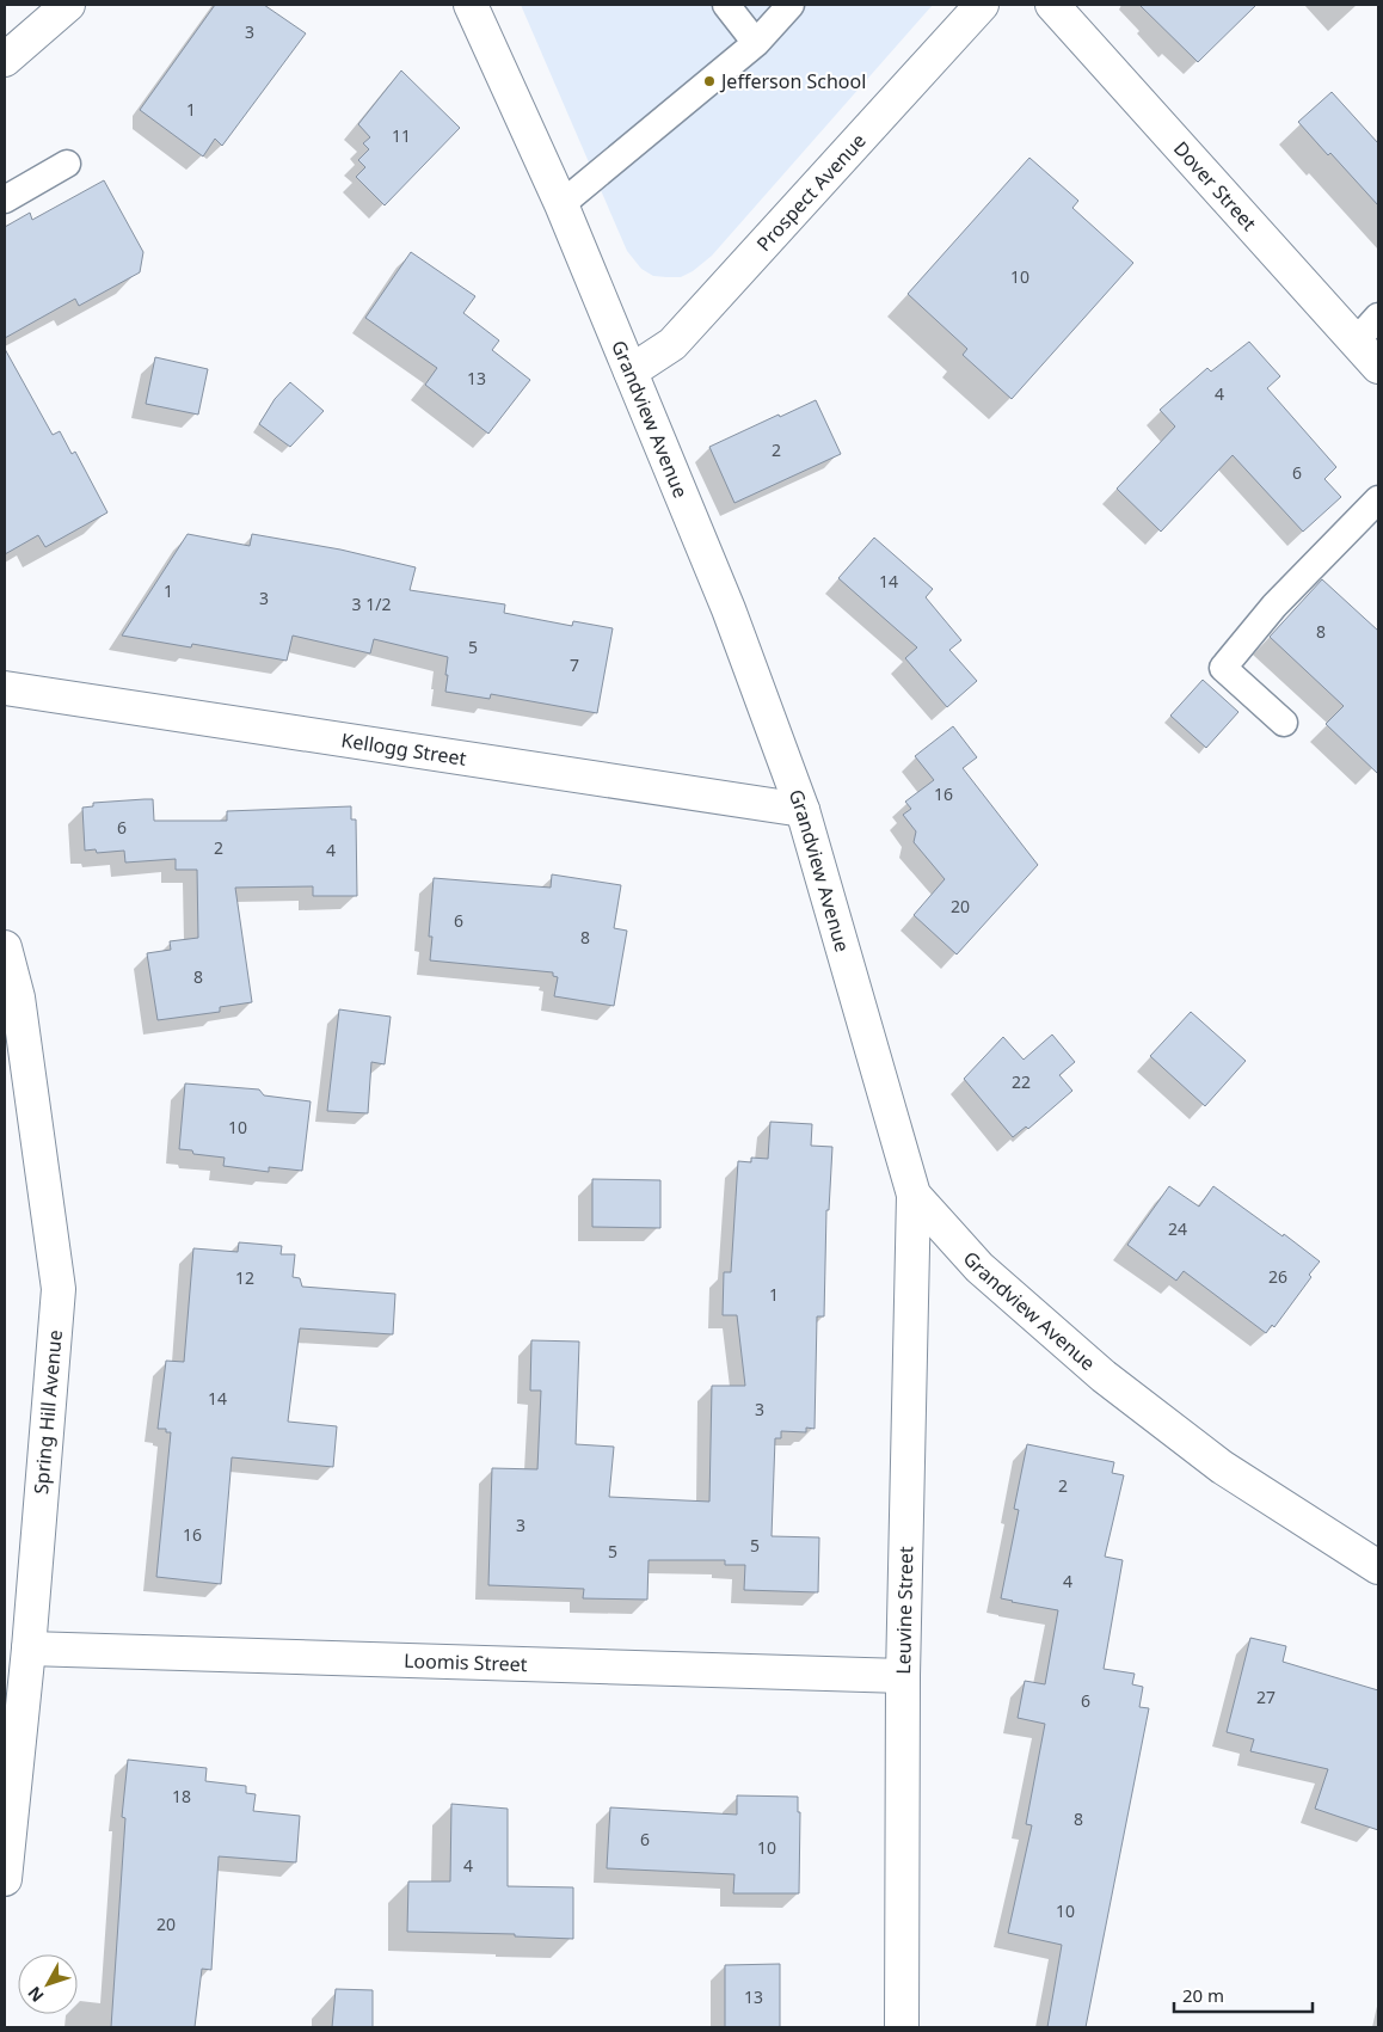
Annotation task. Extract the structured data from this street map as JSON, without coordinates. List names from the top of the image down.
{
  "streets": {
    "street": [
      "Dover Street",
      "Prospect Avenue",
      "Grandview Avenue",
      "Kellogg Street",
      "Spring Hill Avenue",
      "Leuvine Street",
      "Loomis Street"
    ]
  },
  "crossings": [
    ["Prospect Avenue", "Grandview Avenue"],
    ["Grandview Avenue", "Kellogg Street"],
    ["Grandview Avenue", "Leuvine Street"],
    ["Spring Hill Avenue", "Loomis Street"],
    ["Leuvine Street", "Loomis Street"]
  ],
  "places": ["Jefferson School"],
  "house_numbers": [
    "3",
    "1",
    "11",
    "10",
    "13",
    "4",
    "2",
    "6",
    "14",
    "1",
    "3",
    "3 1/2",
    "8",
    "5",
    "7",
    "16",
    "6",
    "2",
    "4",
    "20",
    "6",
    "8",
    "8",
    "22",
    "10",
    "24",
    "26",
    "12",
    "1",
    "14",
    "3",
    "2",
    "3",
    "16",
    "5",
    "5",
    "4",
    "27",
    "6",
    "18",
    "8",
    "6",
    "10",
    "4",
    "10",
    "20",
    "13"
  ],
  "scale_bar": "20 m",
  "north": "bottom left"
}
